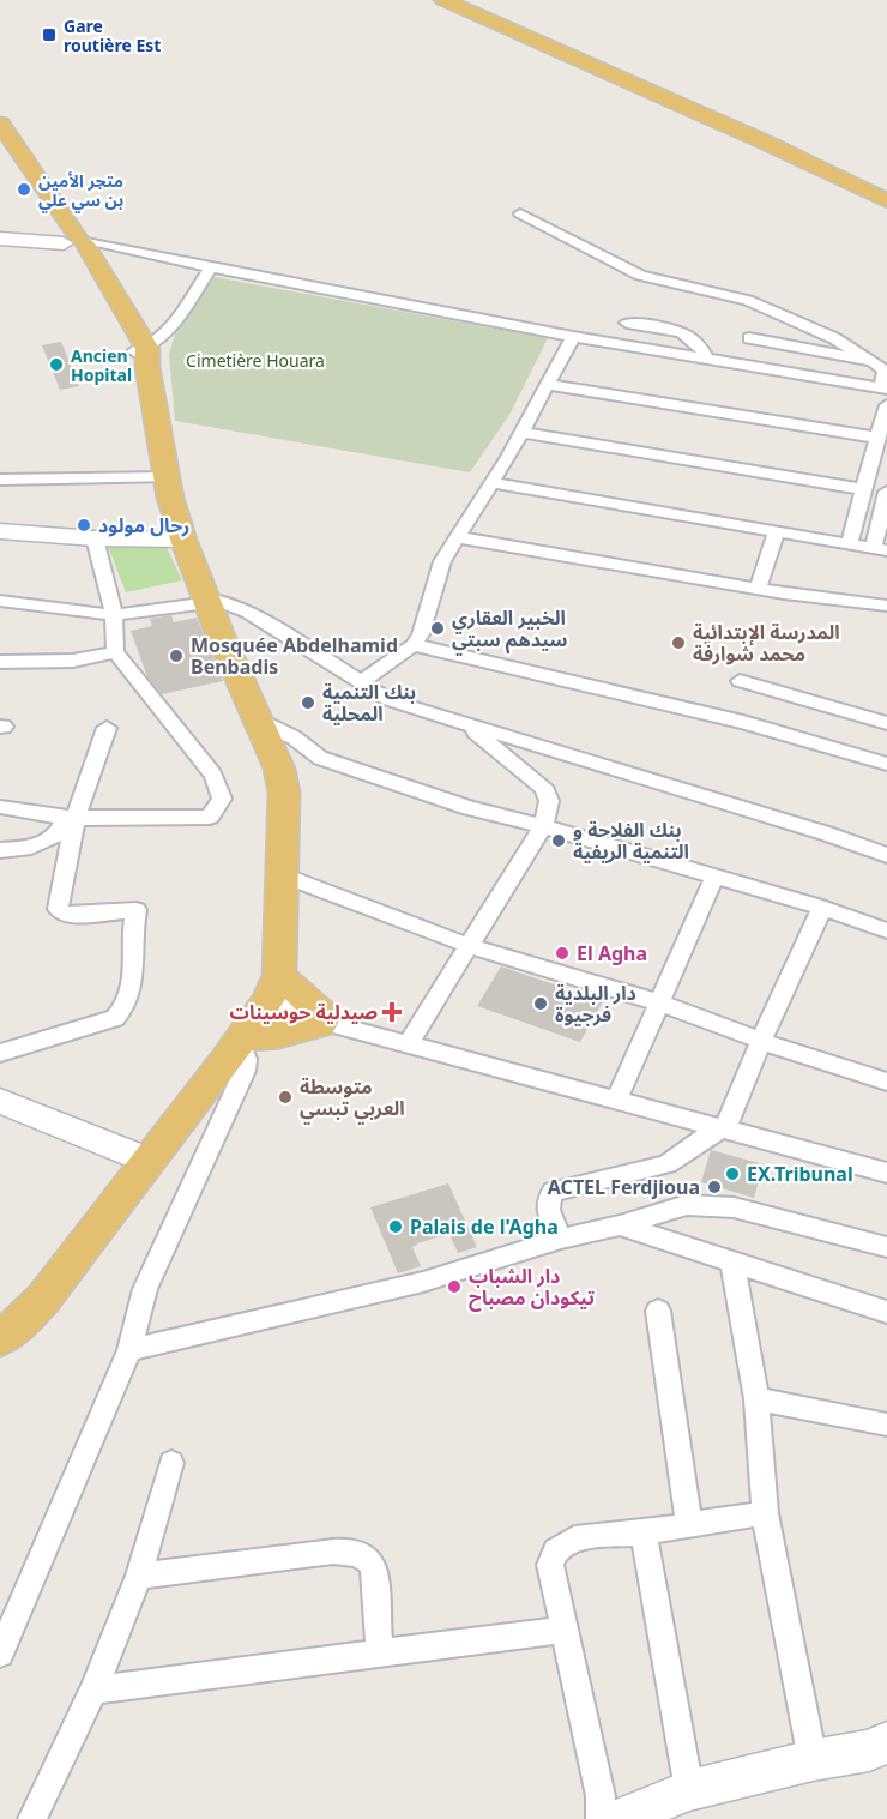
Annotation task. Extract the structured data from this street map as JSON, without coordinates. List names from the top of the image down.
{
  "parks": ["Cimetière Houara"],
  "places": {
    "transit": ["Gare routière Est"],
    "other": [
      "متجر الأمين بن سي علي",
      "Ancien Hopital",
      "رحال مولود",
      "الخبير العقاري سيدهم سبتي",
      "المدرسة الإبتدائية محمد شوارفة",
      "Mosquée Abdelhamid Benbadis",
      "بنك التنمية المحلية",
      "بنك الفلاحة و التنمية الريفية",
      "El Agha",
      "دار البلدية فرجيوة",
      "متوسطة العربي تبسي",
      "EX.Tribunal",
      "ACTEL Ferdjioua",
      "Palais de l'Agha",
      "دار الشباب تيكودان مصباح"
    ],
    "health": ["صيدلية حوسينات"]
  }
}
